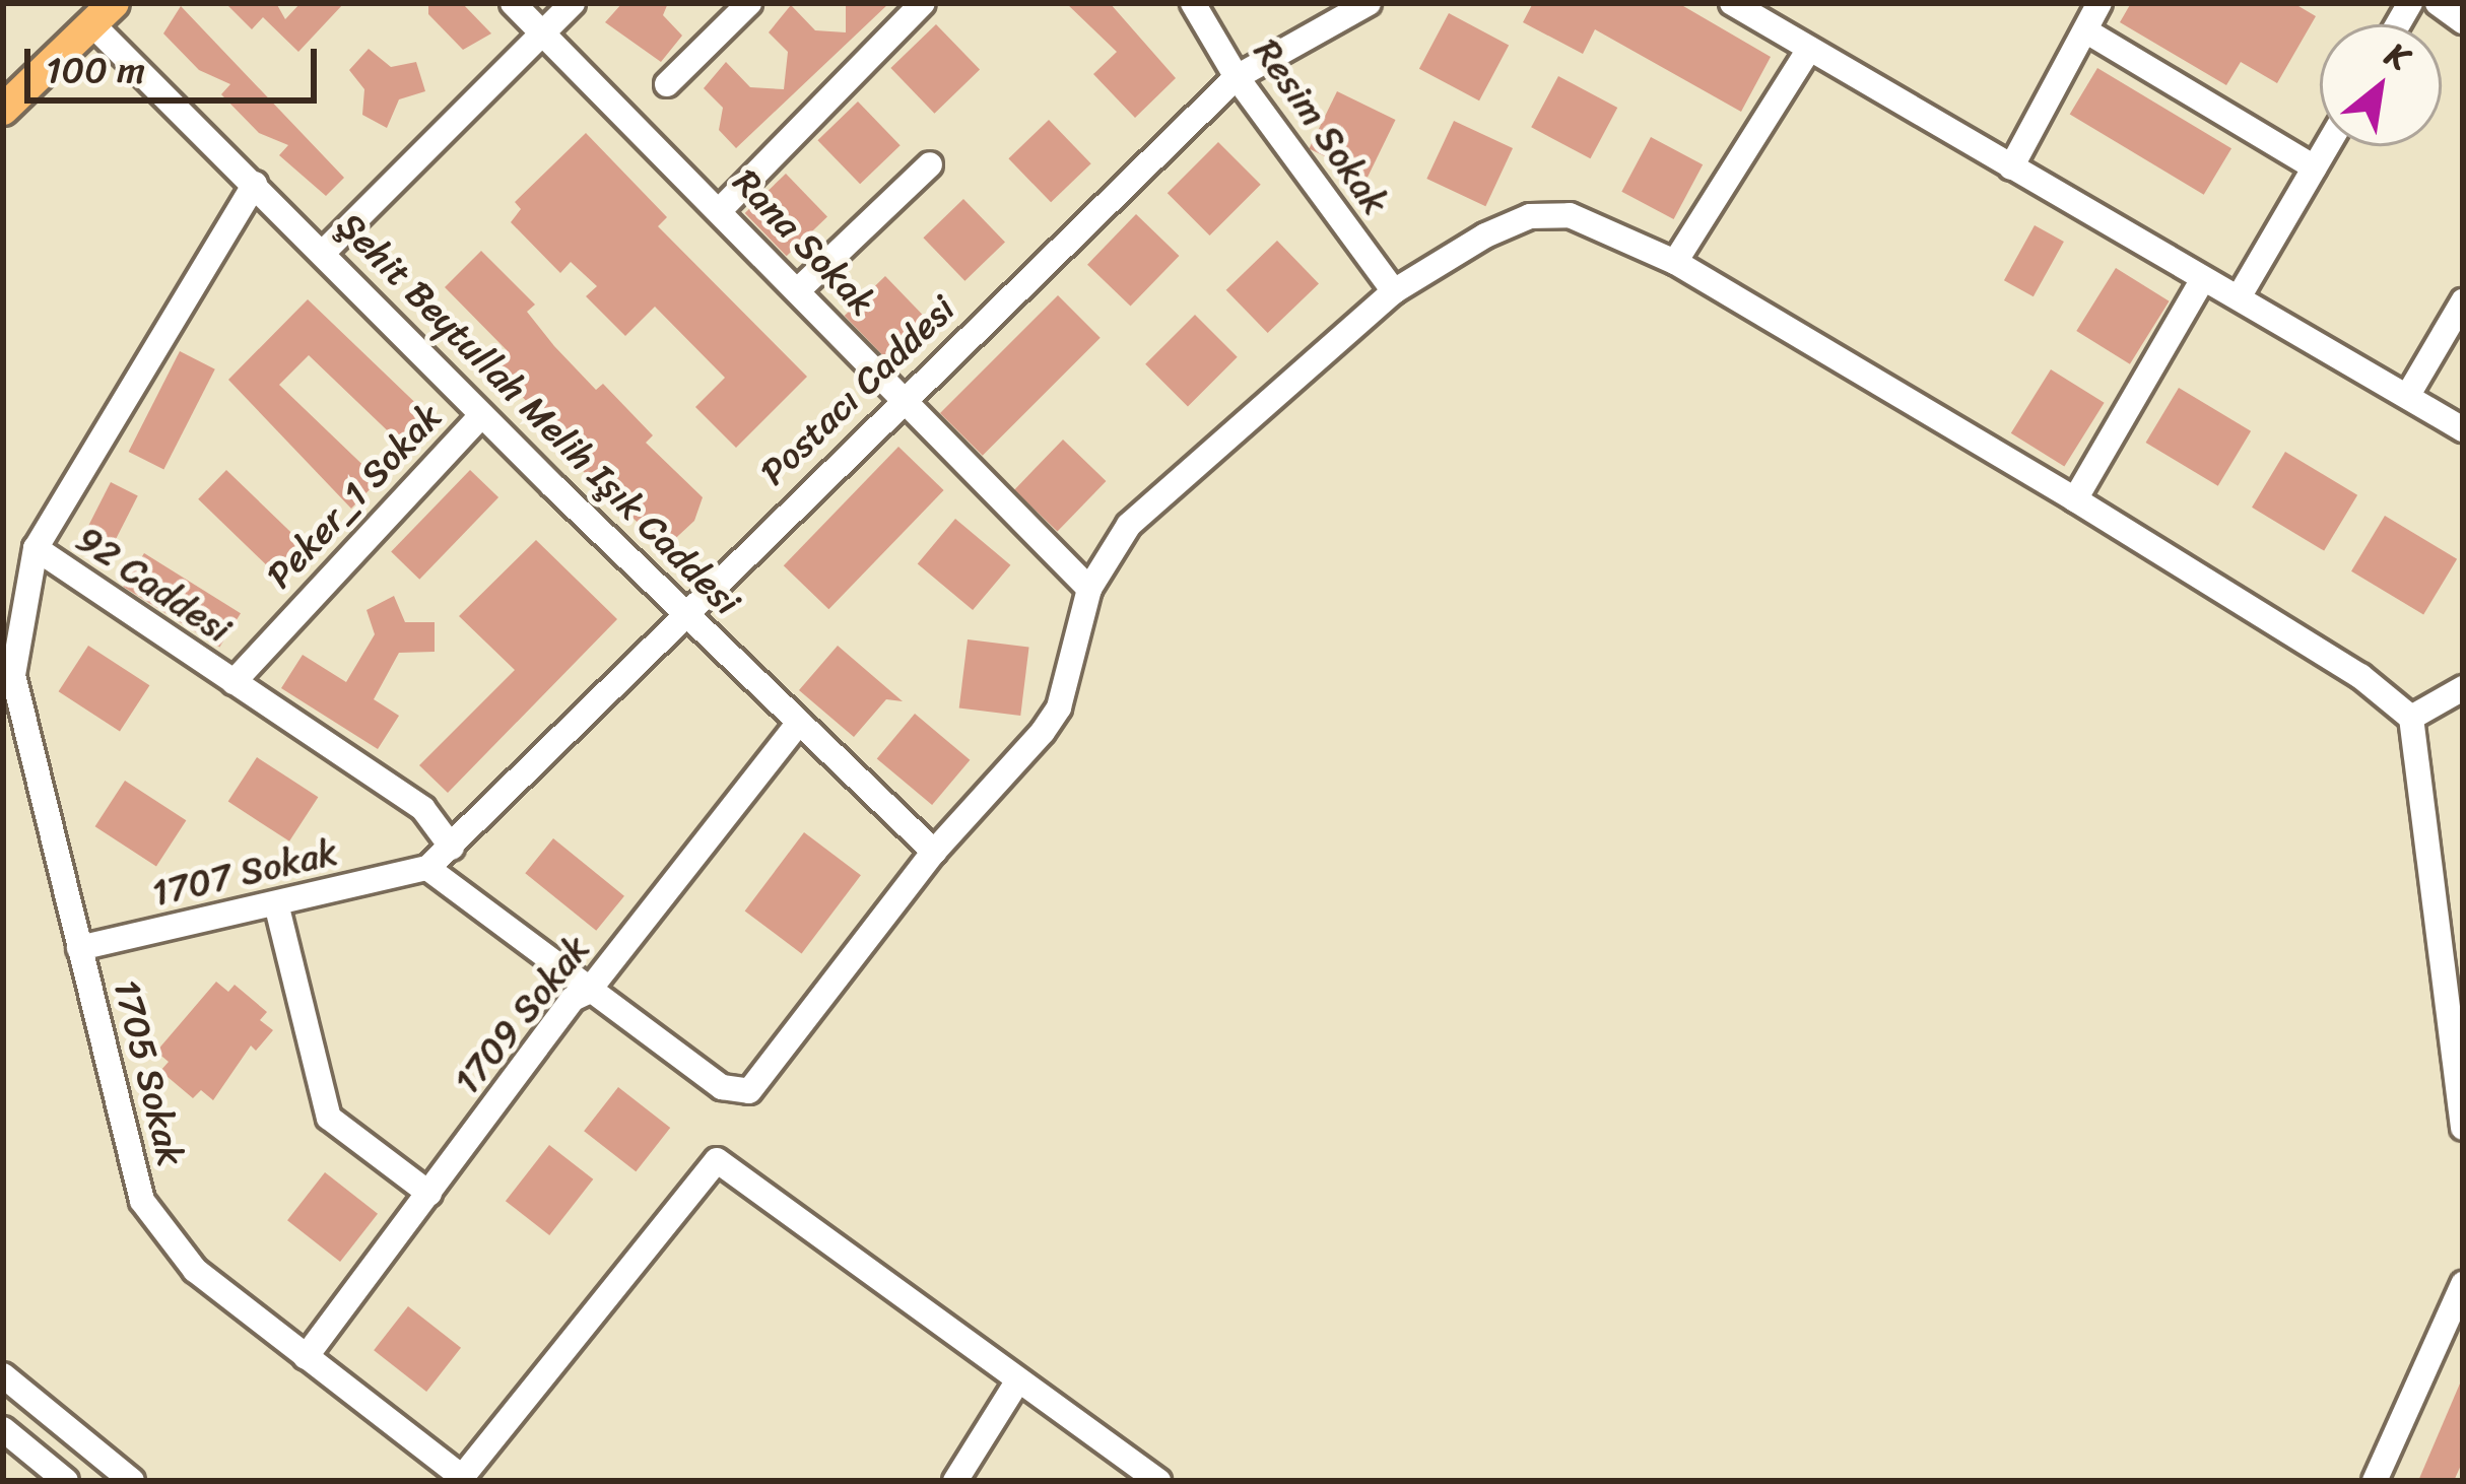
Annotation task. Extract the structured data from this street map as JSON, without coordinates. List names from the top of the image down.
{
  "streets": {
    "street": [
      "Resim Sokak",
      "Rana Sokak",
      "Postacı Caddesi",
      "Şehit Beytullah Melih Işık Caddesi",
      "Peker_1 Sokak",
      "92 Caddesi",
      "1707 Sokak",
      "1709 Sokak",
      "1705 Sokak"
    ]
  },
  "crossings": [
    ["Resim Sokak", "Postacı Caddesi"],
    ["Rana Sokak", "Postacı Caddesi"],
    ["Postacı Caddesi", "Şehit Beytullah Melih Işık Caddesi"],
    ["Postacı Caddesi", "92 Caddesi"],
    ["Postacı Caddesi", "1707 Sokak"],
    ["Şehit Beytullah Melih Işık Caddesi", "Peker_1 Sokak"],
    ["Şehit Beytullah Melih Işık Caddesi", "92 Caddesi"],
    ["Şehit Beytullah Melih Işık Caddesi", "1709 Sokak"],
    ["Peker_1 Sokak", "92 Caddesi"],
    ["92 Caddesi", "1705 Sokak"],
    ["1707 Sokak", "1705 Sokak"],
    ["1709 Sokak", "1705 Sokak"]
  ],
  "scale_bar": "100 m",
  "north": "top right"
}
